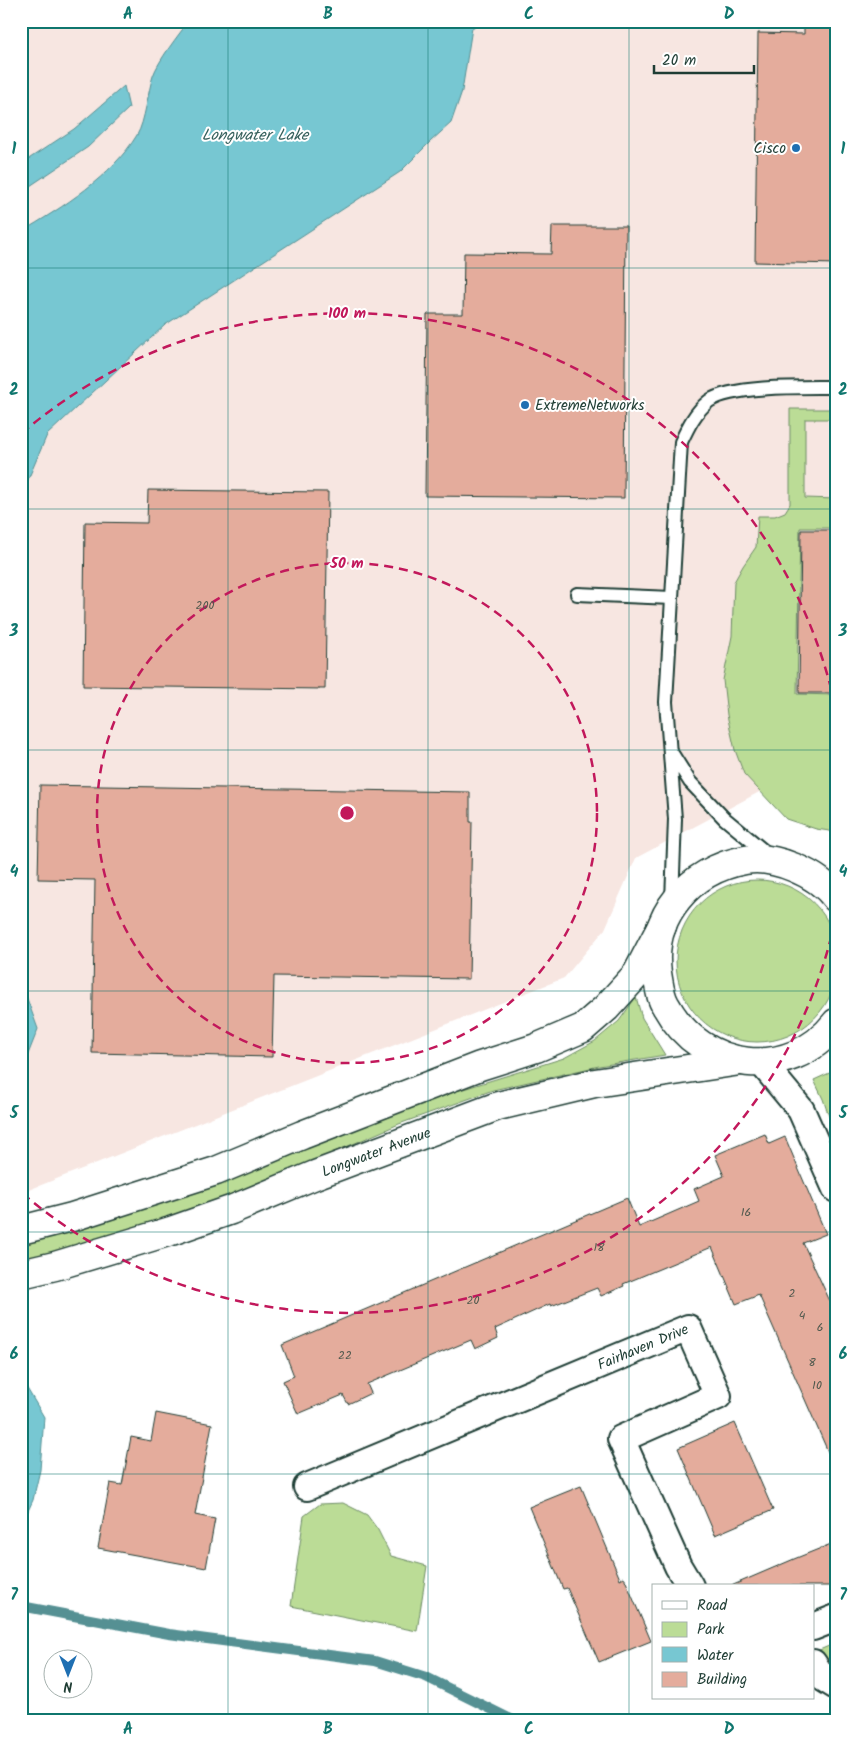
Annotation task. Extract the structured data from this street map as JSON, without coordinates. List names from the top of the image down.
{
  "streets": {
    "street": ["Longwater Avenue", "Fairhaven Drive"]
  },
  "water": ["Longwater Lake"],
  "places": ["Cisco", "ExtremeNetworks"],
  "house_numbers": [
    "200",
    "16",
    "18",
    "2",
    "20",
    "4",
    "6",
    "22",
    "8",
    "10"
  ],
  "legend": [
    "Road",
    "Park",
    "Water",
    "Building"
  ],
  "scale_bar": "20 m",
  "north": "bottom",
  "grid": {
    "columns": [
      "A",
      "B",
      "C",
      "D"
    ],
    "rows": [
      "1",
      "2",
      "3",
      "4",
      "5",
      "6",
      "7"
    ]
  },
  "rings": ["100 m", "50 m"]
}
